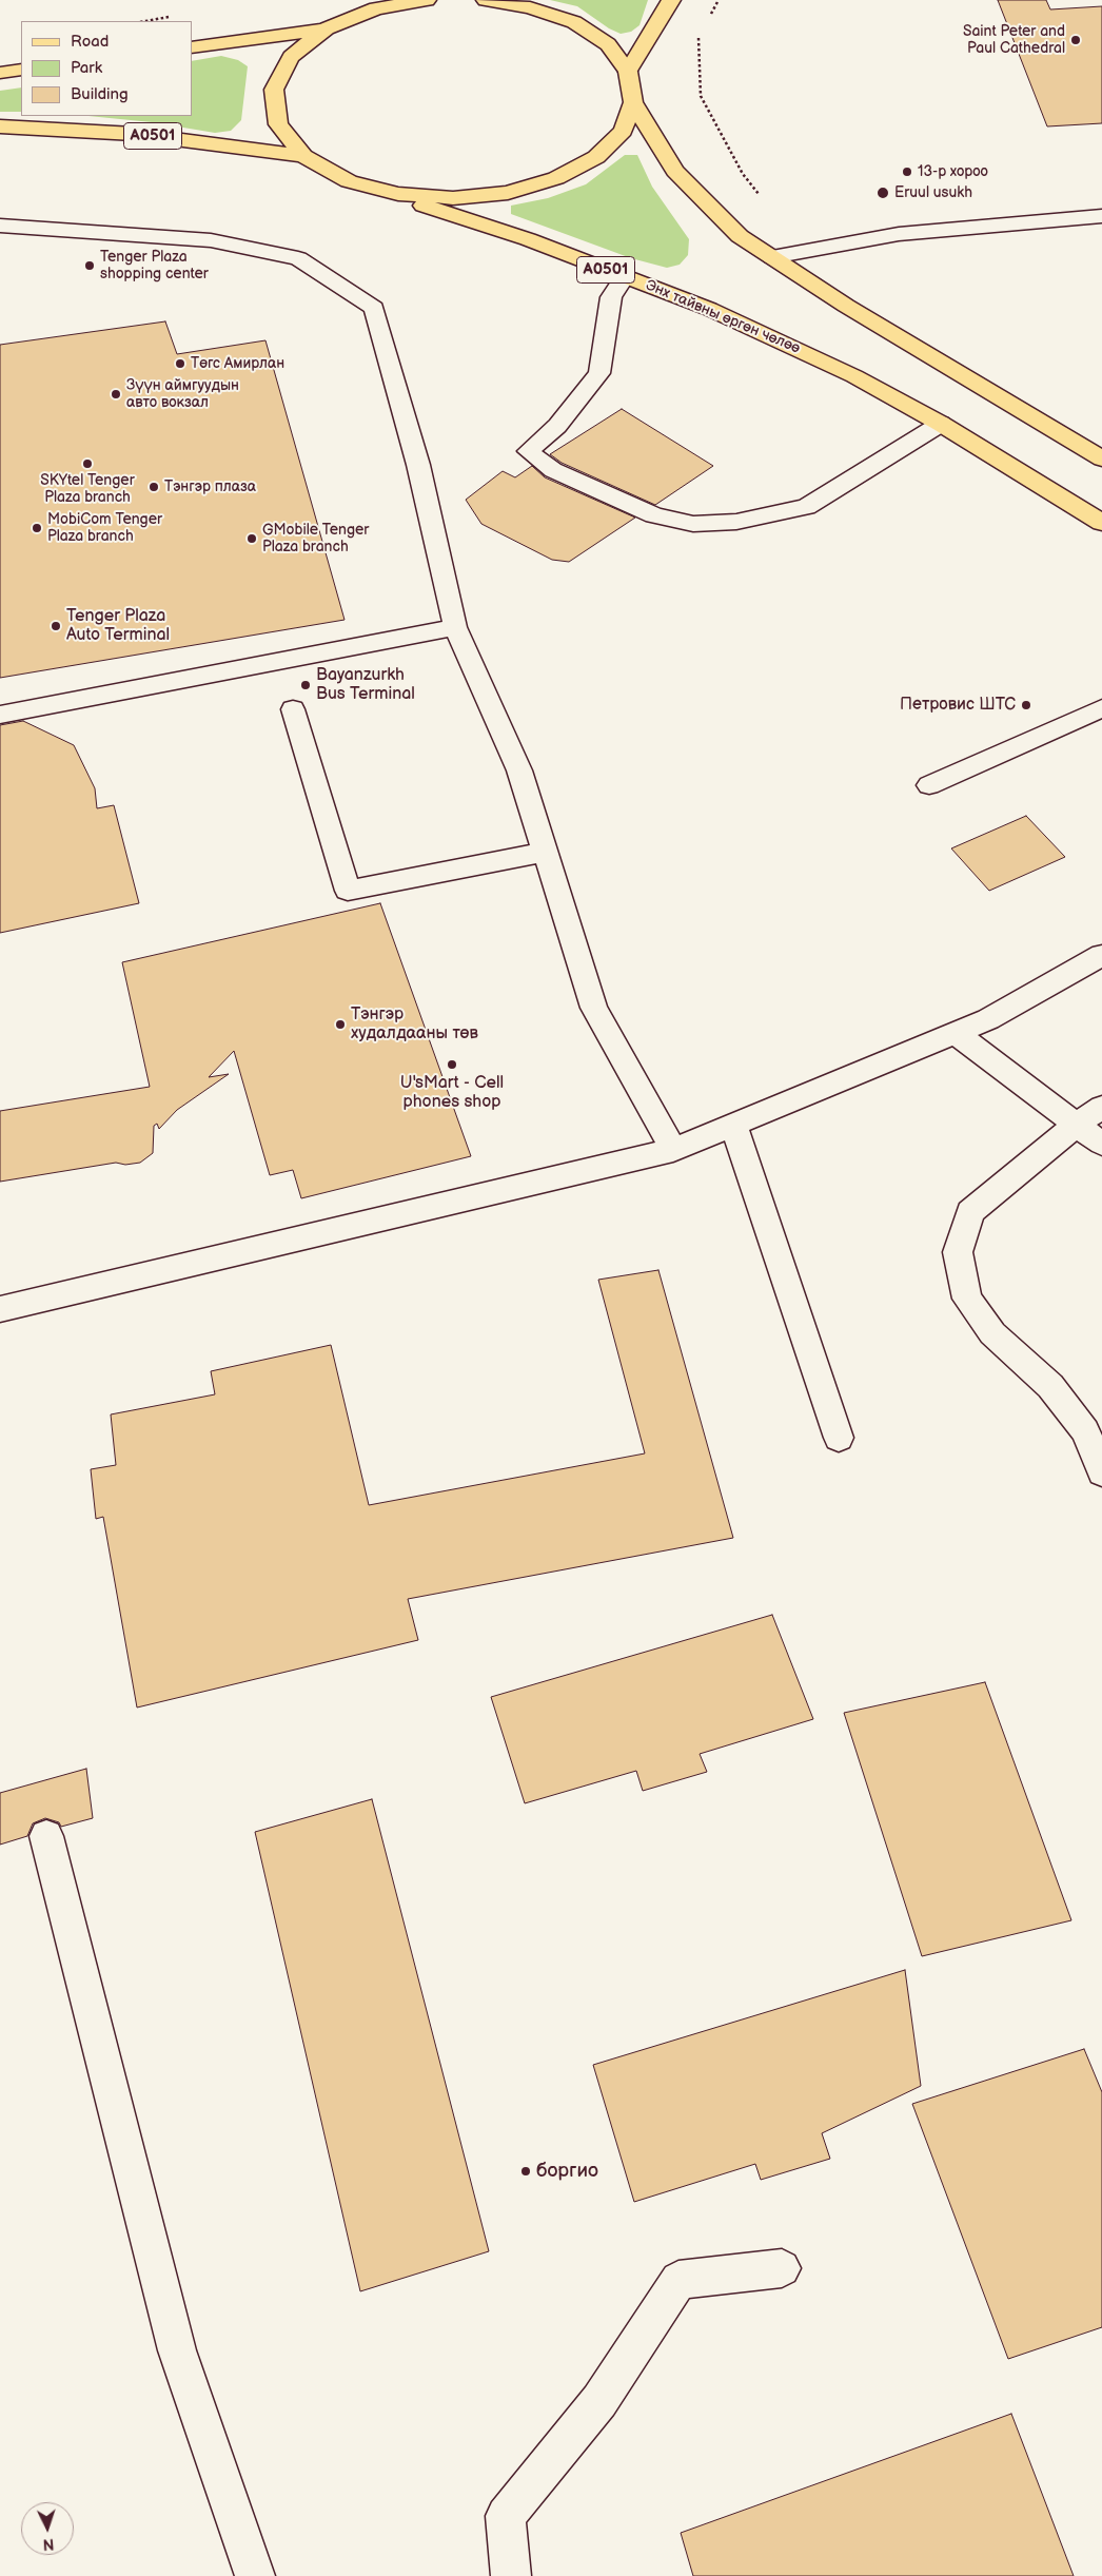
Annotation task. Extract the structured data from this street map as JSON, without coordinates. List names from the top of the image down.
{
  "streets": {
    "main road": ["A0501", "Энх тайвны өргөн чөлөө"]
  },
  "crossings": [
    ["A0501", "Энх тайвны өргөн чөлөө"]
  ],
  "places": [
    "Saint Peter and Paul Cathedral",
    "13-р хороо",
    "Eruul usukh",
    "Tenger Plaza shopping center",
    "Төгс Амирлан",
    "Зүүн аймгуудын авто вокзал",
    "SKYtel Tenger Plaza branch",
    "Тэнгэр плаза",
    "MobiCom Tenger Plaza branch",
    "GMobile Tenger Plaza branch",
    "Tenger Plaza Auto Terminal",
    "Bayanzurkh Bus Terminal",
    "Петровис ШТС",
    "Тэнгэр худалдааны төв",
    "U'sMart - Cell phones shop",
    "боргио"
  ],
  "legend": ["Road", "Park", "Building"],
  "north": "bottom"
}
